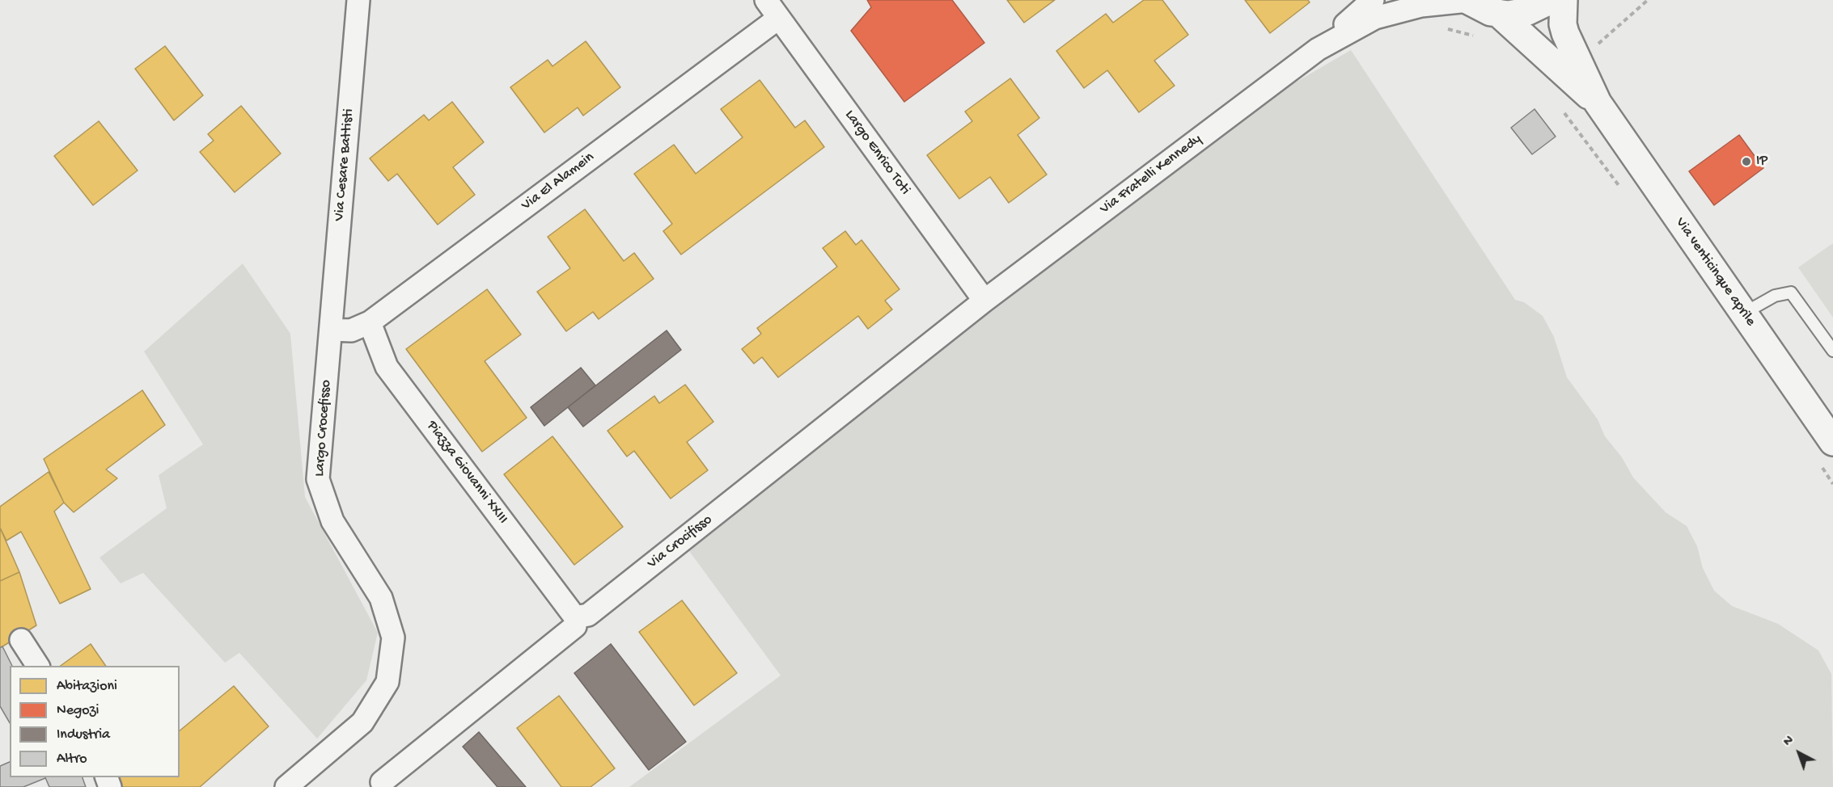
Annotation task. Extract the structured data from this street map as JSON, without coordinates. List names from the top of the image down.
{
  "streets": {
    "street": [
      "Largo Enrico Toti",
      "Via Cesare Battisti",
      "Via Fratelli Kennedy",
      "Via El Alamein",
      "Via venticinque aprile",
      "Largo Crocefisso",
      "Piazza Giovanni XXIII",
      "Via Crocifisso"
    ]
  },
  "crossings": [
    ["Largo Enrico Toti", "Via Fratelli Kennedy"],
    ["Largo Enrico Toti", "Via El Alamein"],
    ["Largo Enrico Toti", "Via Crocifisso"],
    ["Via Cesare Battisti", "Via El Alamein"],
    ["Via Cesare Battisti", "Largo Crocefisso"],
    ["Via Fratelli Kennedy", "Via Crocifisso"],
    ["Via El Alamein", "Largo Crocefisso"],
    ["Via El Alamein", "Piazza Giovanni XXIII"],
    ["Piazza Giovanni XXIII", "Via Crocifisso"]
  ],
  "places": ["IP"],
  "legend": [
    "Abitazioni",
    "Negozi",
    "Industria",
    "Altro"
  ],
  "north": "top left"
}
